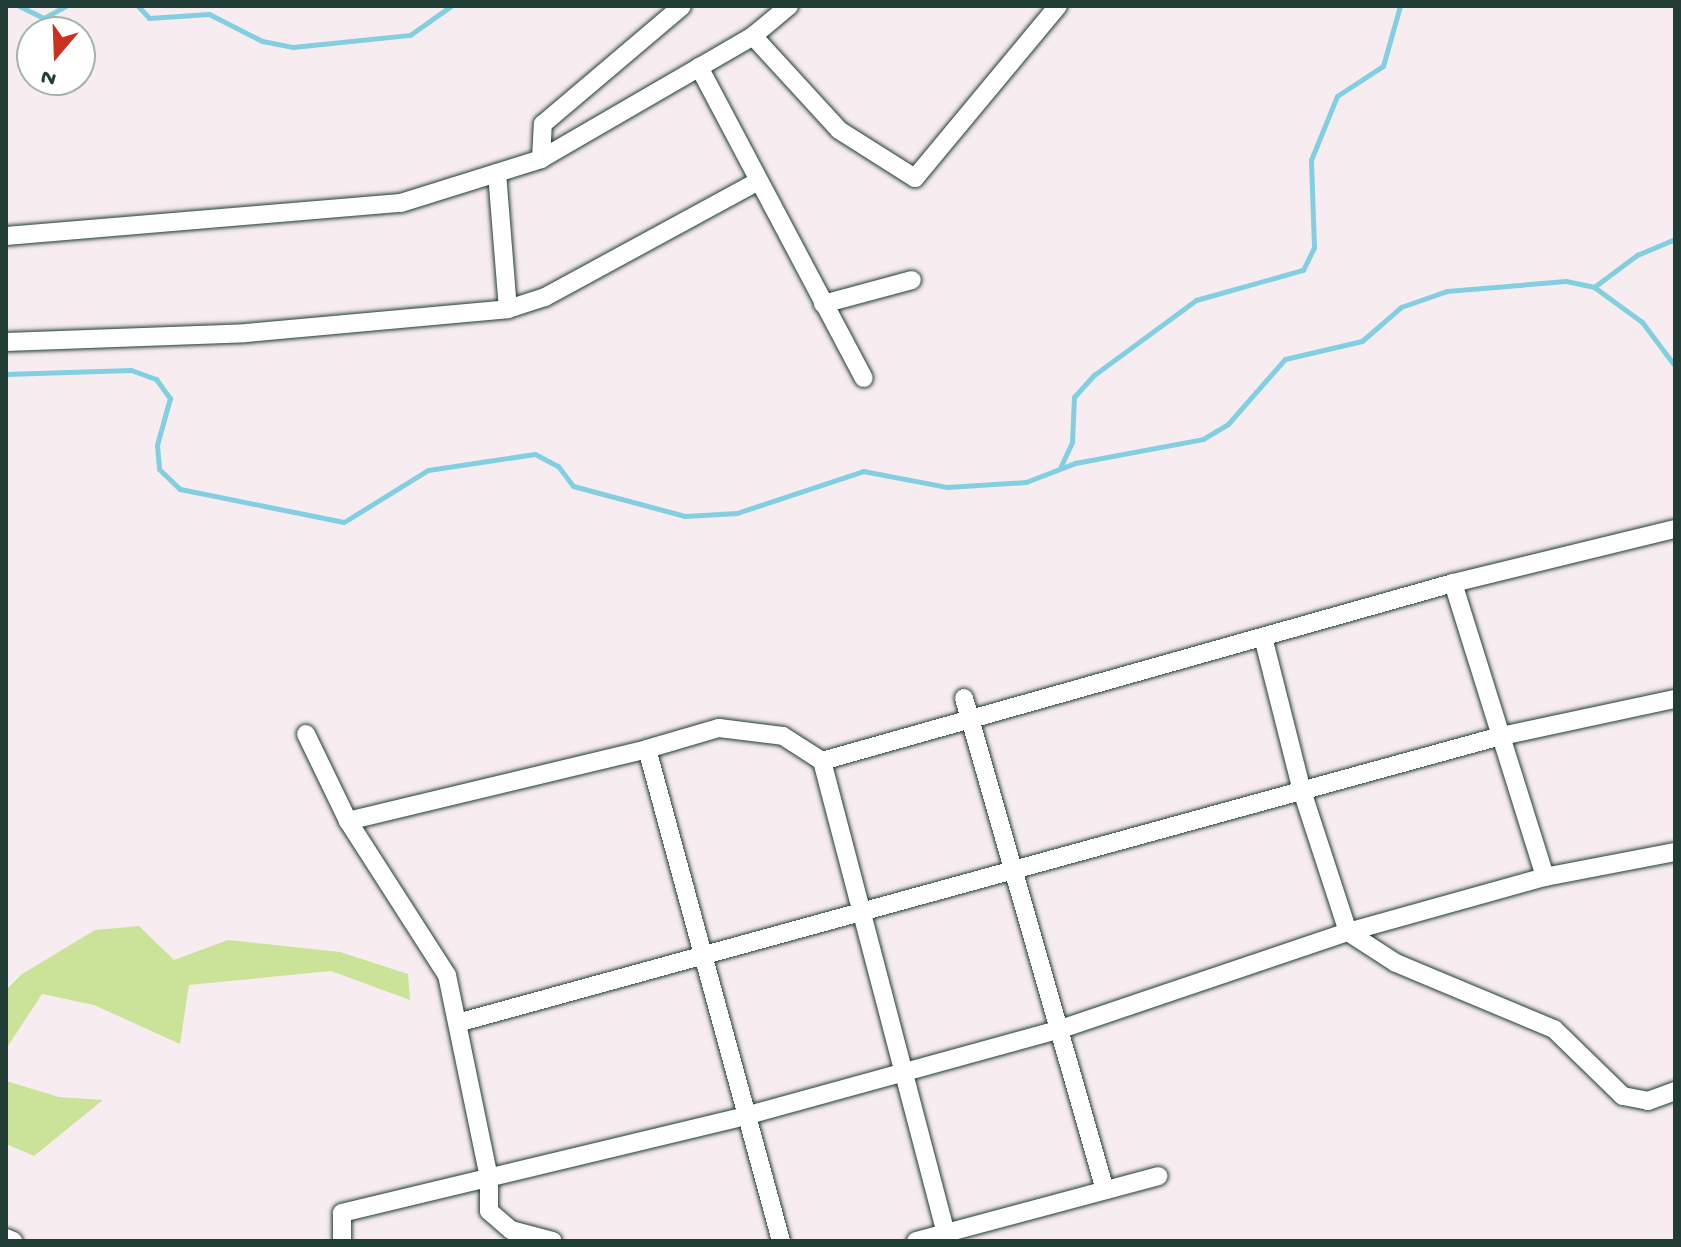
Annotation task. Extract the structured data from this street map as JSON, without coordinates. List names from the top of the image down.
{
  "north": "bottom"
}
